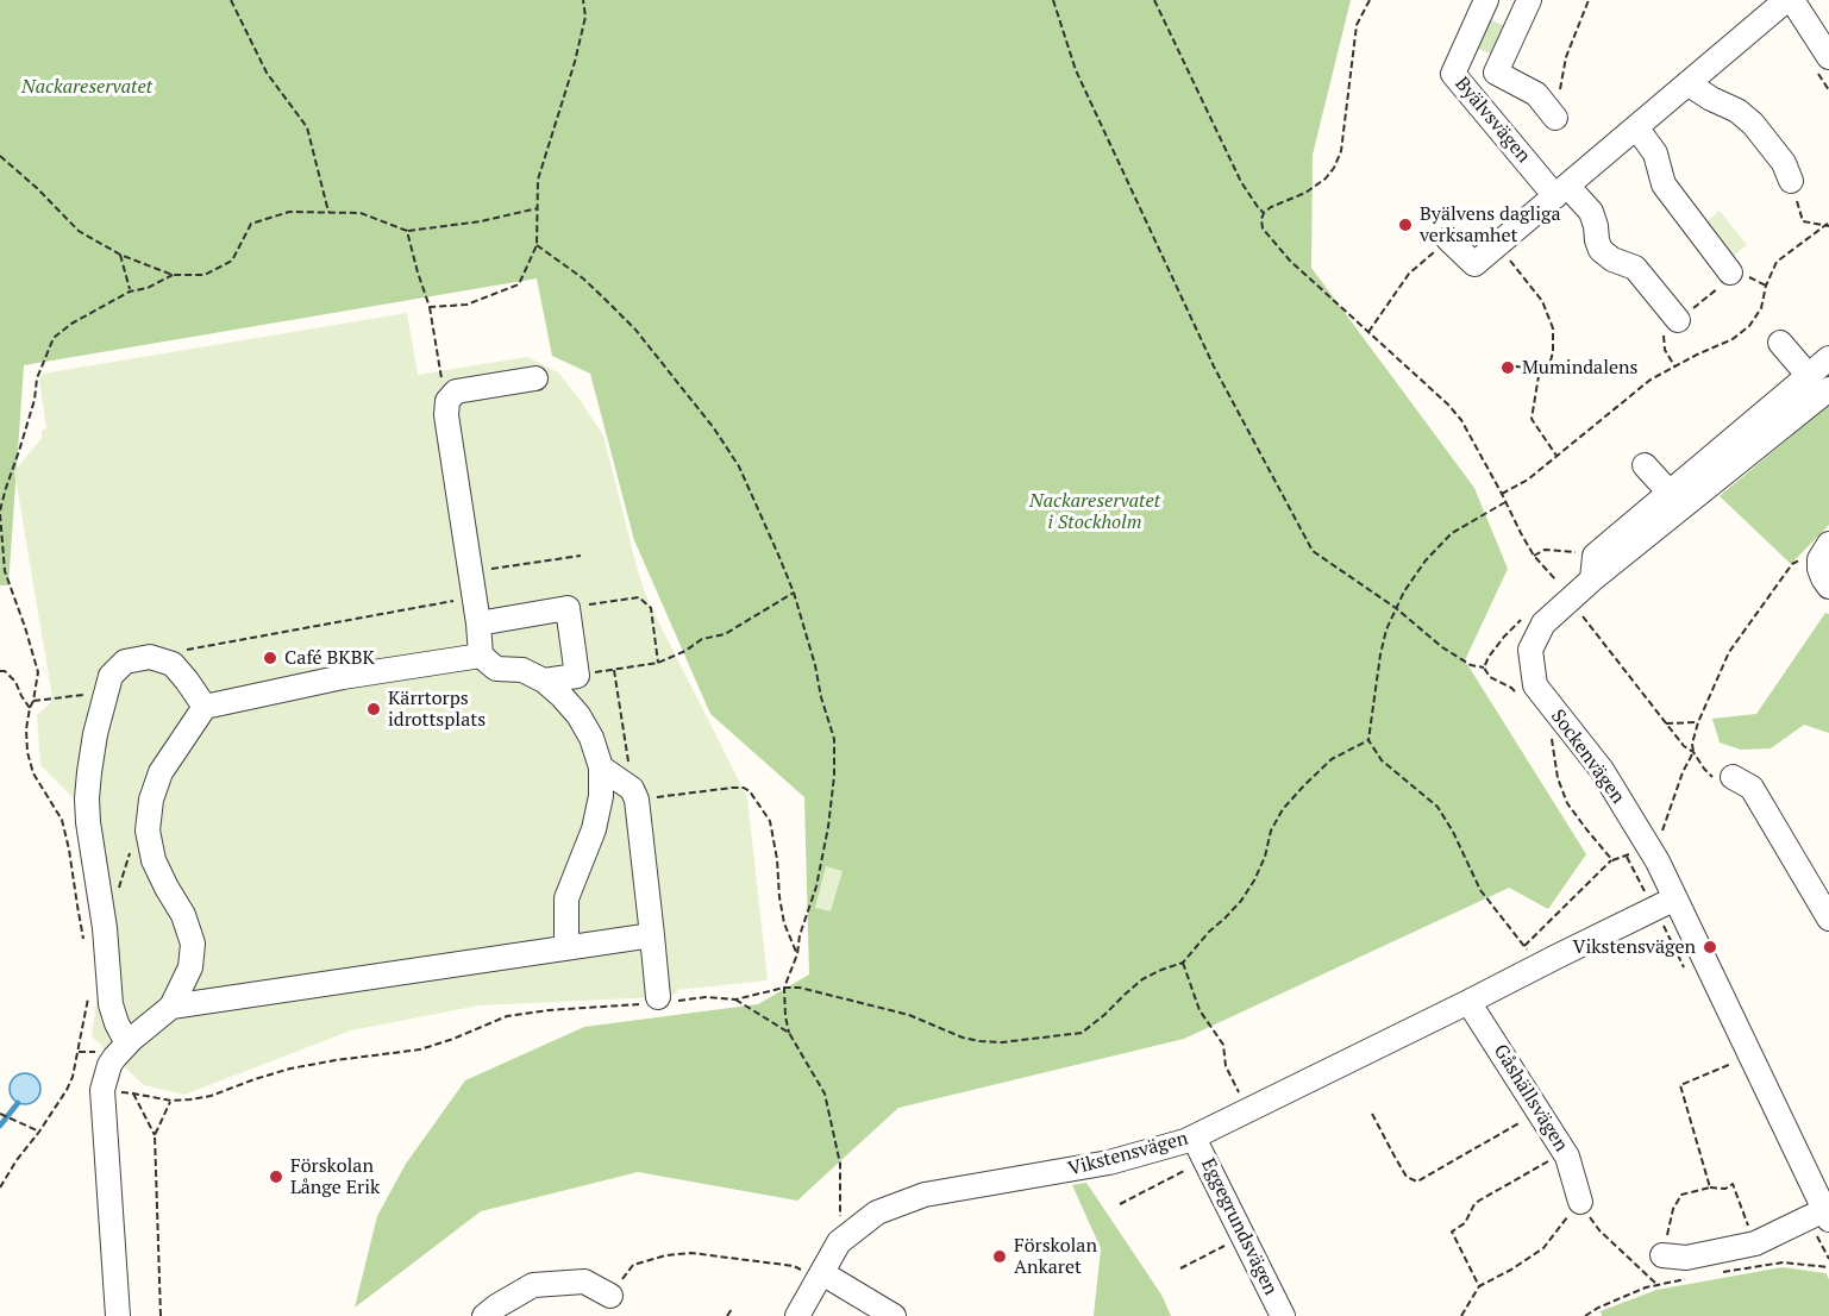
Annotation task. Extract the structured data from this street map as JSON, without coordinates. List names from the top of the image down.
{
  "streets": {
    "street": [
      "Byälvsvägen",
      "Sockenvägen",
      "Gåshällsvägen",
      "Vikstensvägen",
      "Eggegrundsvägen"
    ]
  },
  "crossings": [
    ["Sockenvägen", "Vikstensvägen"],
    ["Gåshällsvägen", "Vikstensvägen"],
    ["Vikstensvägen", "Eggegrundsvägen"]
  ],
  "parks": ["Nackareservatet", "Nackareservatet i Stockholm"],
  "places": [
    "Byälvens dagliga verksamhet",
    "Mumindalens",
    "Café BKBK",
    "Kärrtorps idrottsplats",
    "Vikstensvägen",
    "Förskolan Långe Erik",
    "Förskolan Ankaret"
  ]
}
